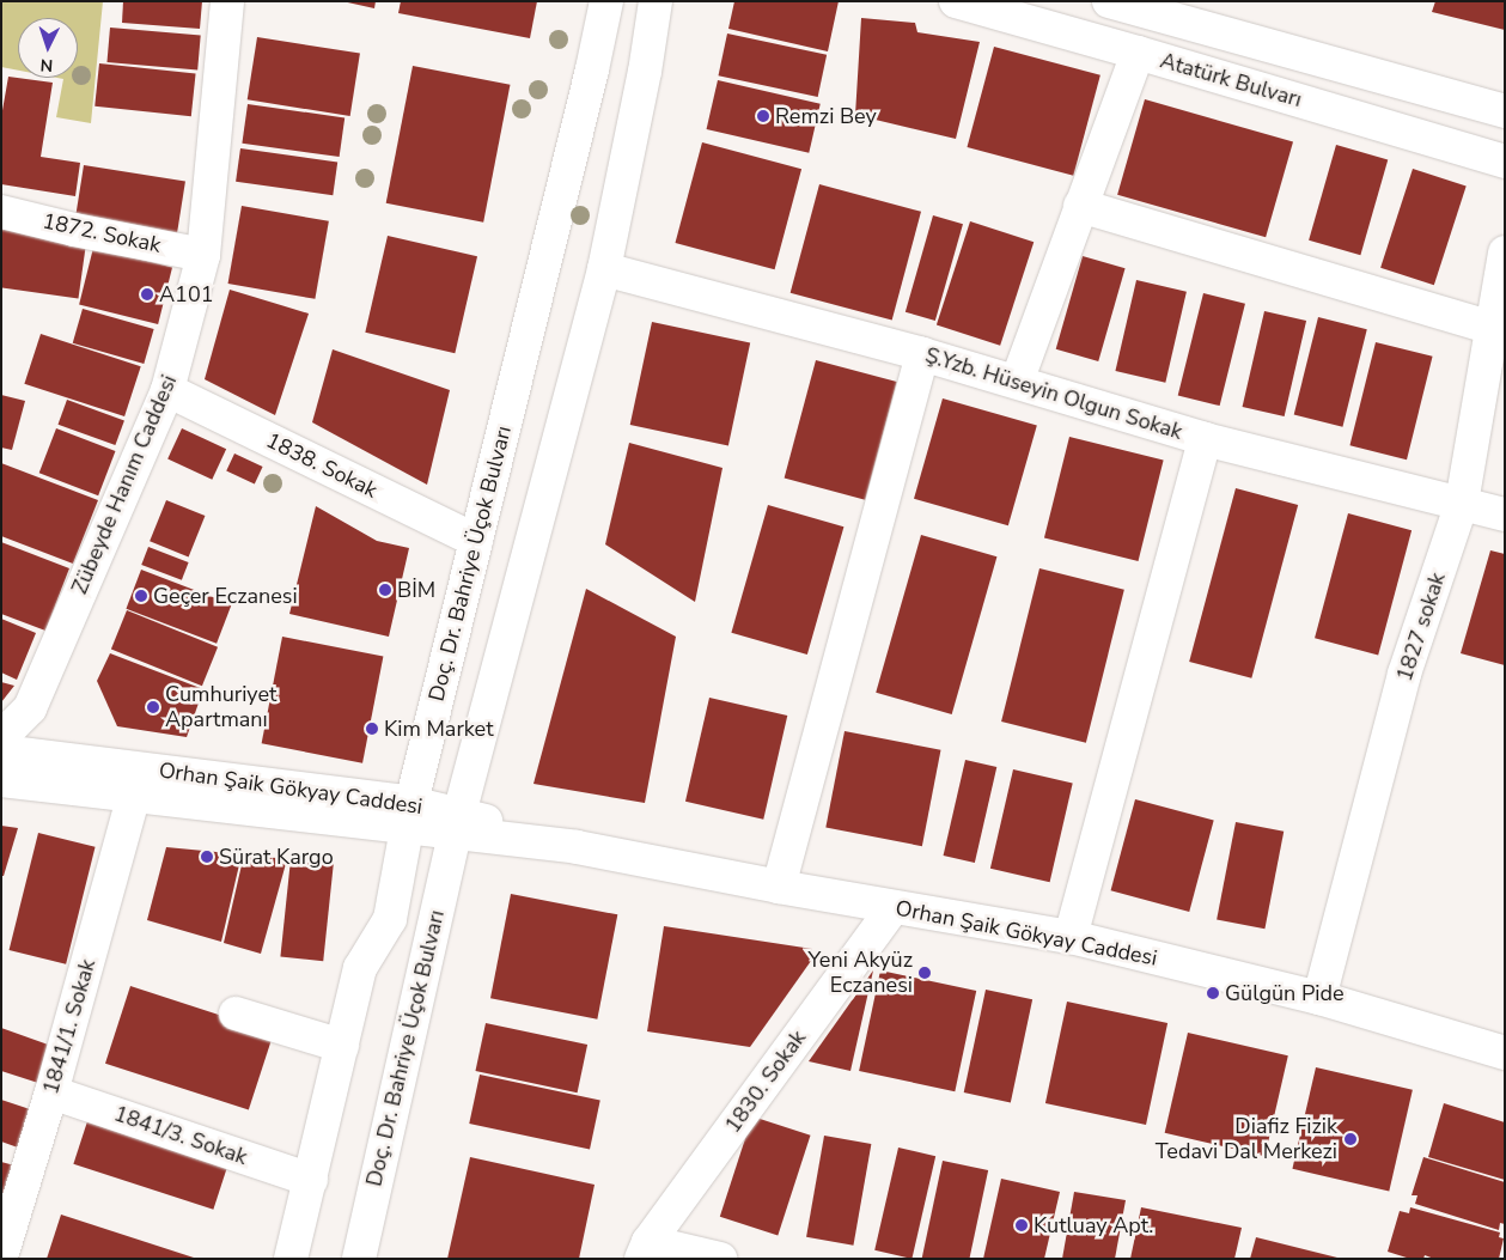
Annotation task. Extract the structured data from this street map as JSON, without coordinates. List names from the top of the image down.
{
  "streets": {
    "street": [
      "Atatürk Bulvarı",
      "1872. Sokak",
      "Ş.Yzb. Hüseyin Olgun Sokak",
      "1838. Sokak",
      "Zübeyde Hanım Caddesi",
      "Doç. Dr. Bahriye Üçok Bulvarı",
      "1827 sokak",
      "Orhan Şaik Gökyay Caddesi",
      "1841/1. Sokak",
      "1830. Sokak",
      "1841/3. Sokak"
    ]
  },
  "crossings": [
    ["1872. Sokak", "Zübeyde Hanım Caddesi"],
    ["Ş.Yzb. Hüseyin Olgun Sokak", "Doç. Dr. Bahriye Üçok Bulvarı"],
    ["Ş.Yzb. Hüseyin Olgun Sokak", "1827 sokak"],
    ["1838. Sokak", "Zübeyde Hanım Caddesi"],
    ["1838. Sokak", "Doç. Dr. Bahriye Üçok Bulvarı"],
    ["Doç. Dr. Bahriye Üçok Bulvarı", "Orhan Şaik Gökyay Caddesi"],
    ["Doç. Dr. Bahriye Üçok Bulvarı", "1841/3. Sokak"],
    ["1827 sokak", "Orhan Şaik Gökyay Caddesi"],
    ["Orhan Şaik Gökyay Caddesi", "1841/1. Sokak"],
    ["Orhan Şaik Gökyay Caddesi", "1830. Sokak"],
    ["1841/1. Sokak", "1841/3. Sokak"]
  ],
  "places": [
    "Remzi Bey",
    "A101",
    "BİM",
    "Geçer Eczanesi",
    "Cumhuriyet Apartmanı",
    "Kim Market",
    "Sürat Kargo",
    "Yeni Akyüz Eczanesi",
    "Gülgün Pide",
    "Diafiz Fizik Tedavi Dal Merkezi",
    "Kutluay Apt."
  ],
  "north": "bottom"
}
